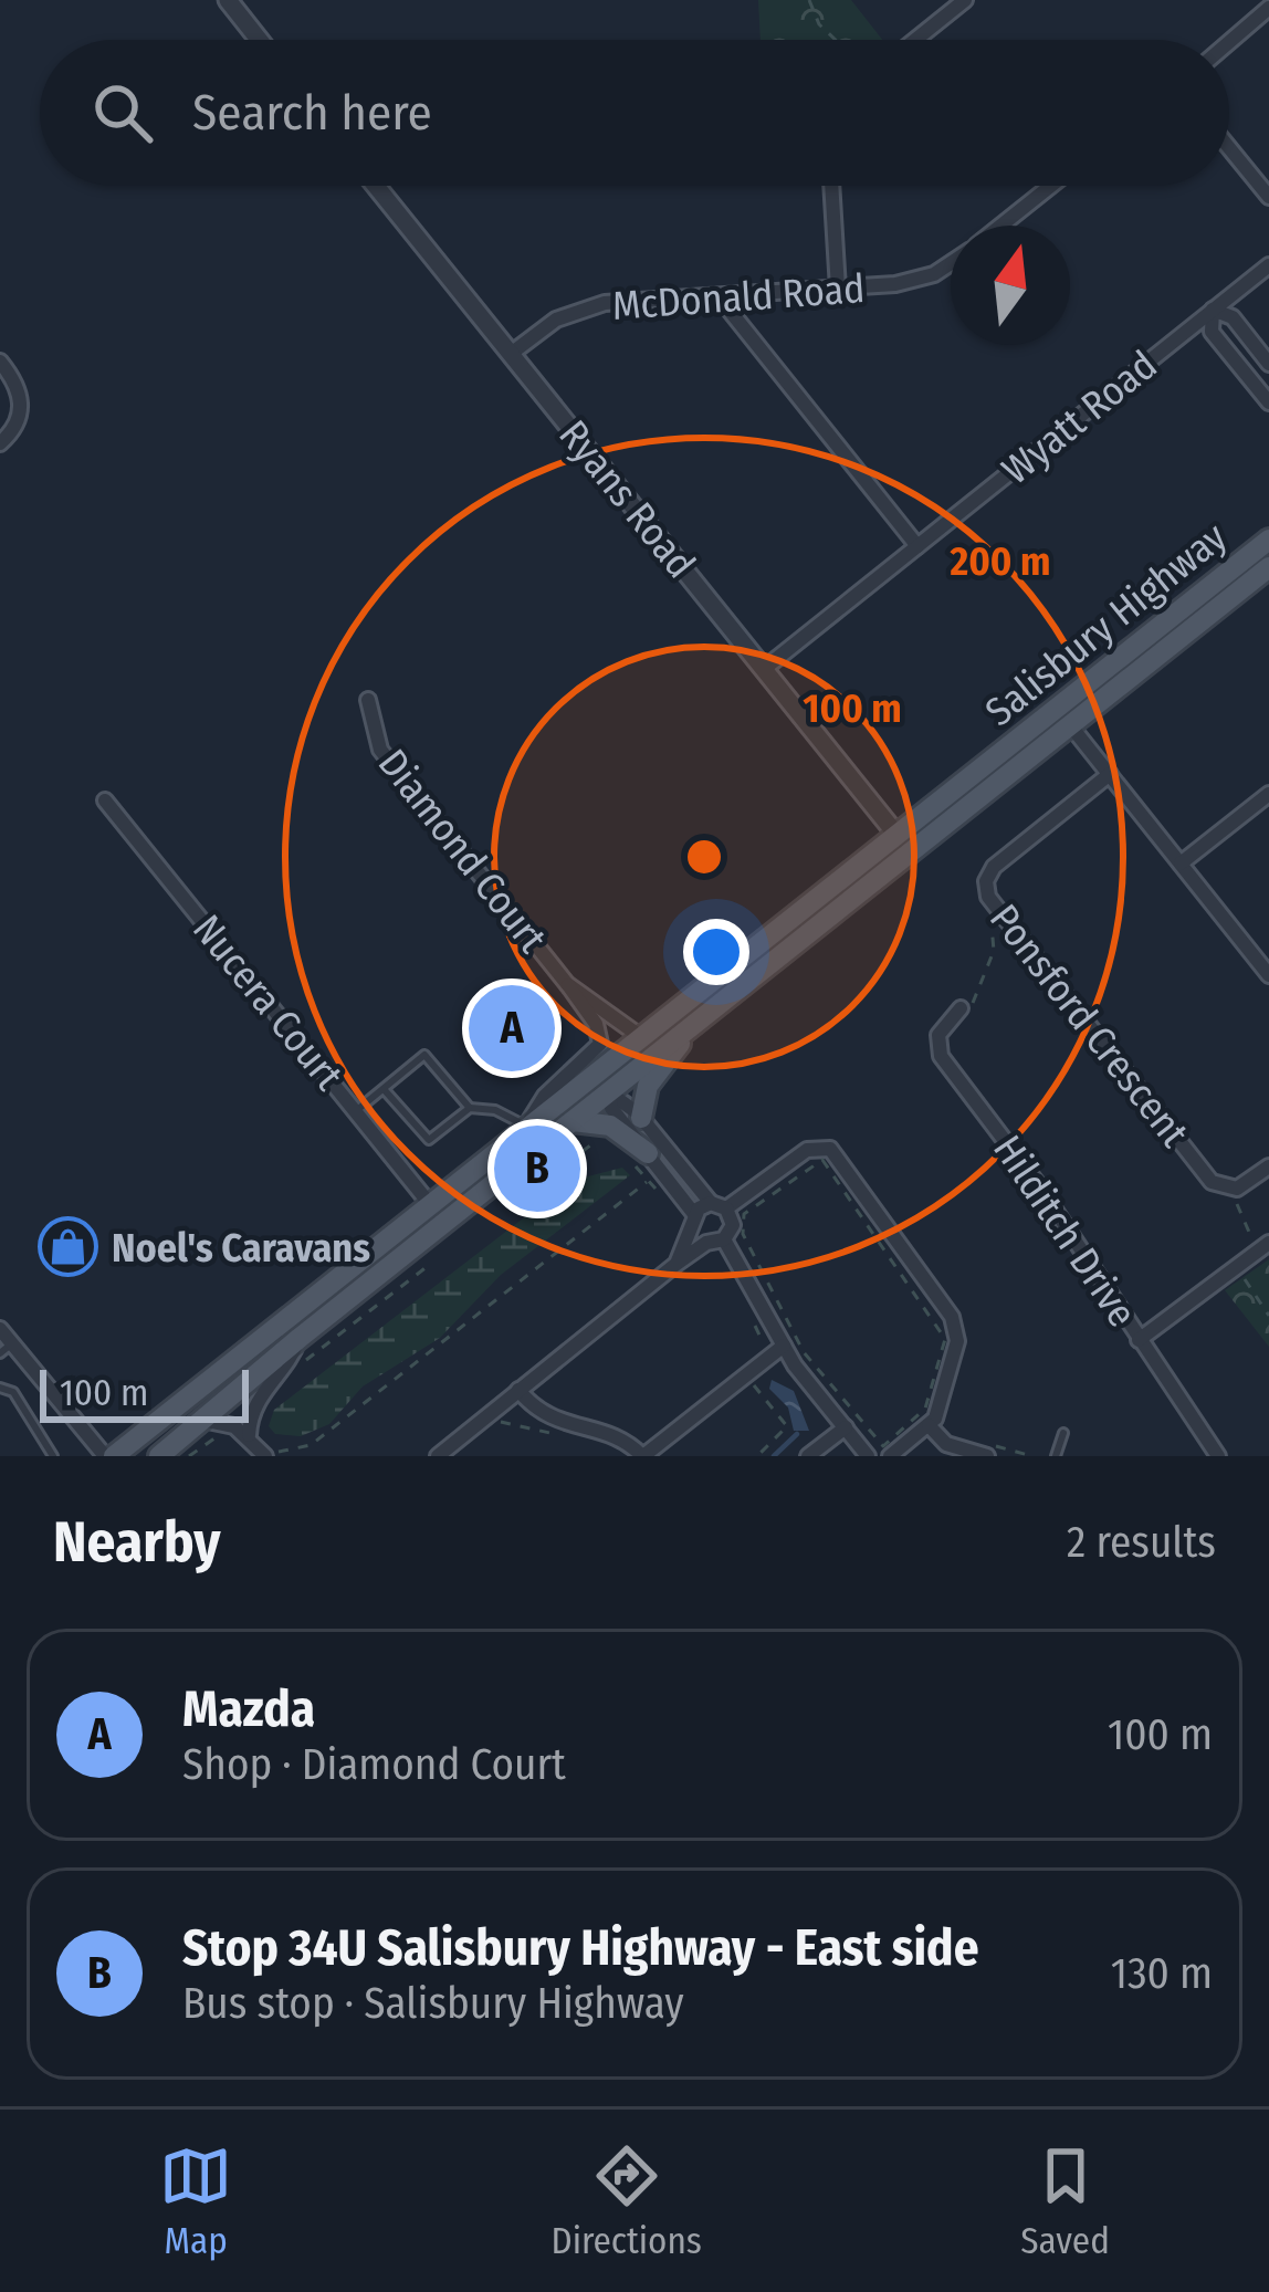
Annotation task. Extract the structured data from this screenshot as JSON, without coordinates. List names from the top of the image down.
{
  "streets": {
    "main road": ["Salisbury Highway"],
    "street": [
      "McDonald Road",
      "Wyatt Road",
      "Ryans Road",
      "Diamond Court",
      "Nucera Court",
      "Ponsford Crescent",
      "Hilditch Drive"
    ]
  },
  "crossings": [
    ["McDonald Road", "Ryans Road"],
    ["Wyatt Road", "Ryans Road"],
    ["Ryans Road", "Salisbury Highway"],
    ["Salisbury Highway", "Diamond Court"],
    ["Salisbury Highway", "Nucera Court"]
  ],
  "places": {
    "shop": ["Noel's Caravans"]
  },
  "scale_bar": "100 m",
  "north": "top",
  "page": {
    "search": "Search here",
    "pins": ["A", "B"],
    "scale": "100 m",
    "heading": ["Nearby", "2 results"],
    "list": [
      {
        "mark": "A",
        "name": "Mazda",
        "note": "Shop · Diamond Court",
        "value": "100 m"
      },
      {
        "mark": "B",
        "name": "Stop 34U Salisbury Highway - East side",
        "note": "Bus stop · Salisbury Highway",
        "value": "130 m"
      }
    ],
    "nav": ["Map", "Directions", "Saved"]
  },
  "rings": ["200 m", "100 m"]
}
